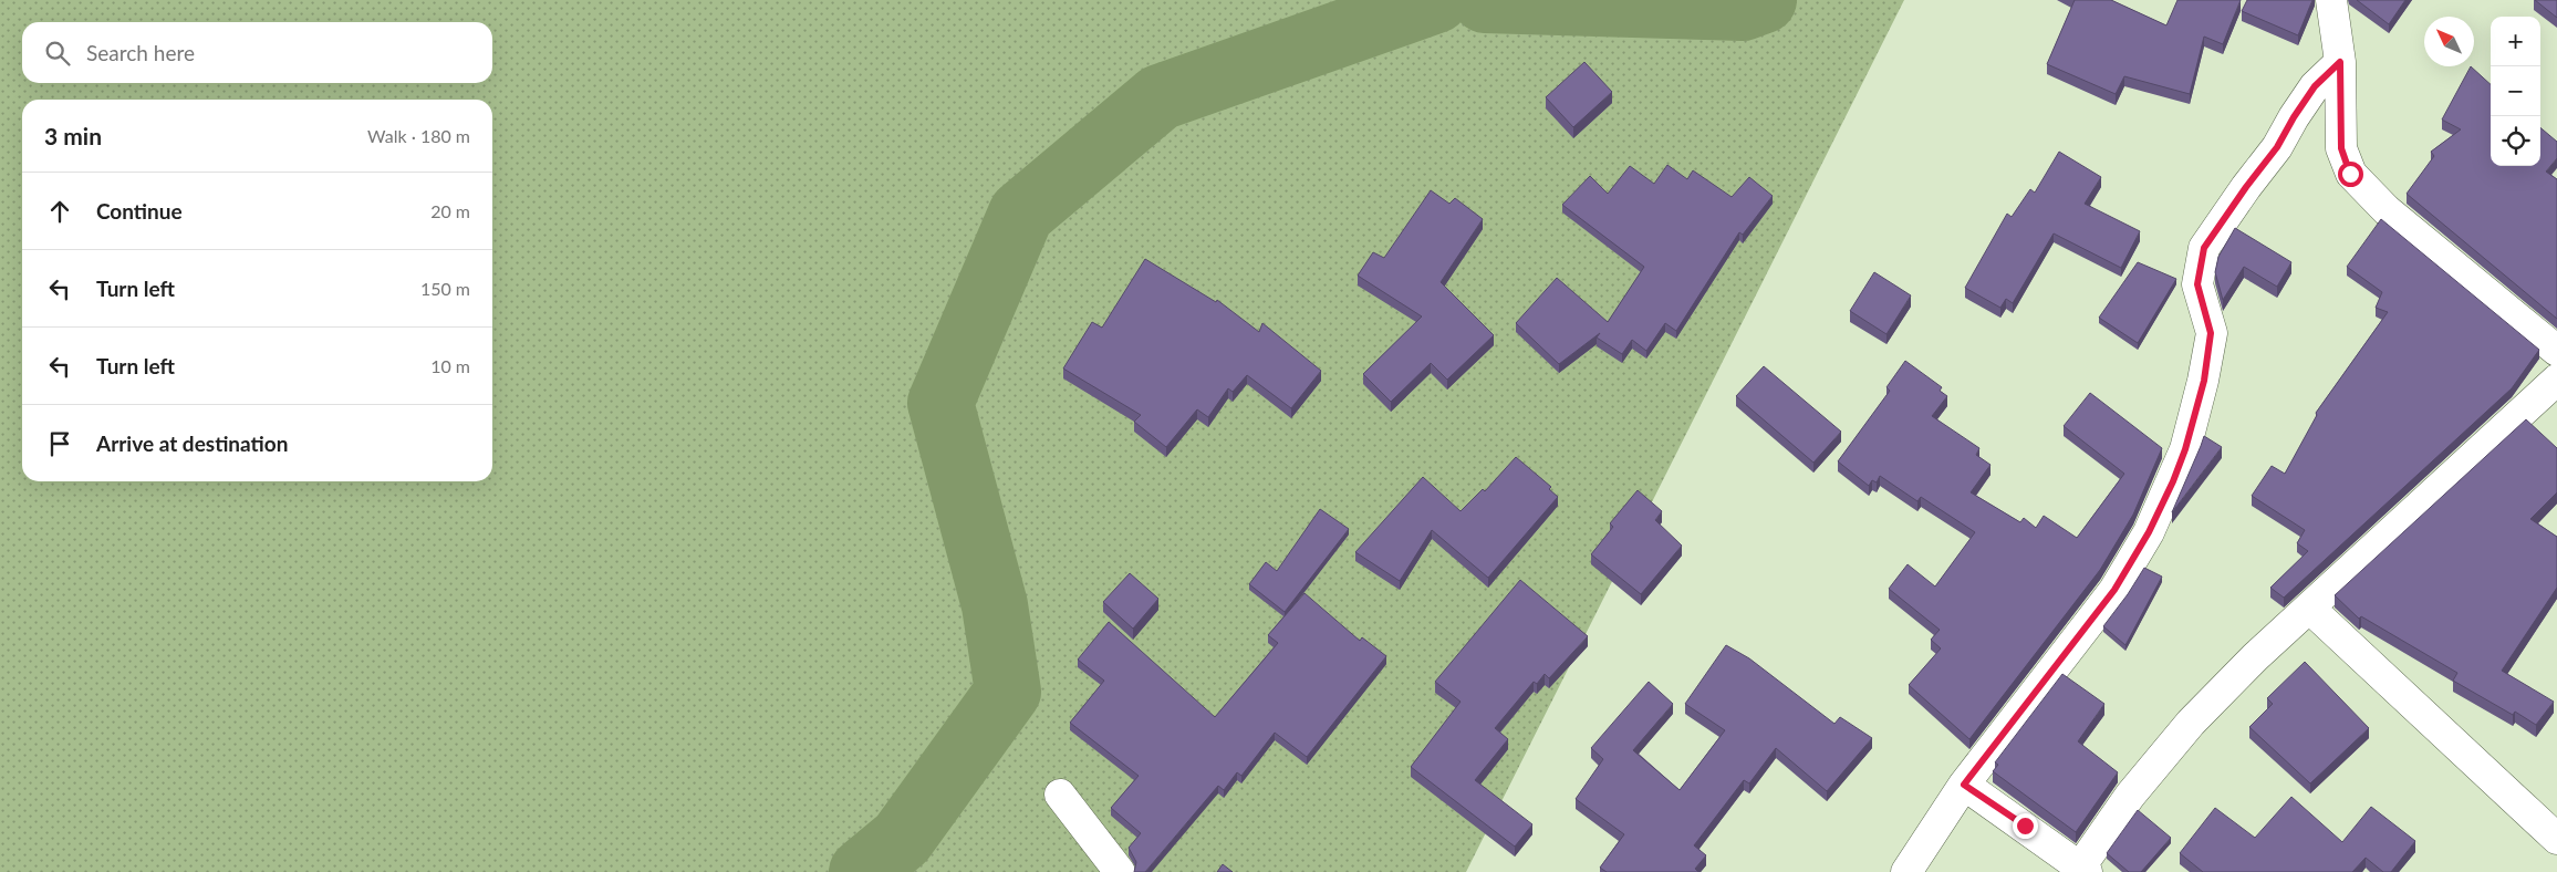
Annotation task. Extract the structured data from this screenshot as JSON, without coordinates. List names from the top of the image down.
{
  "north": "top left",
  "page": {
    "map_buttons": ["+", "−"],
    "search": "Search here",
    "heading": ["3 min", "Walk · 180 m"],
    "list": [
      ["Continue", "20 m"],
      ["Turn left", "150 m"],
      ["Turn left", "10 m"],
      "Arrive at destination"
    ]
  }
}
